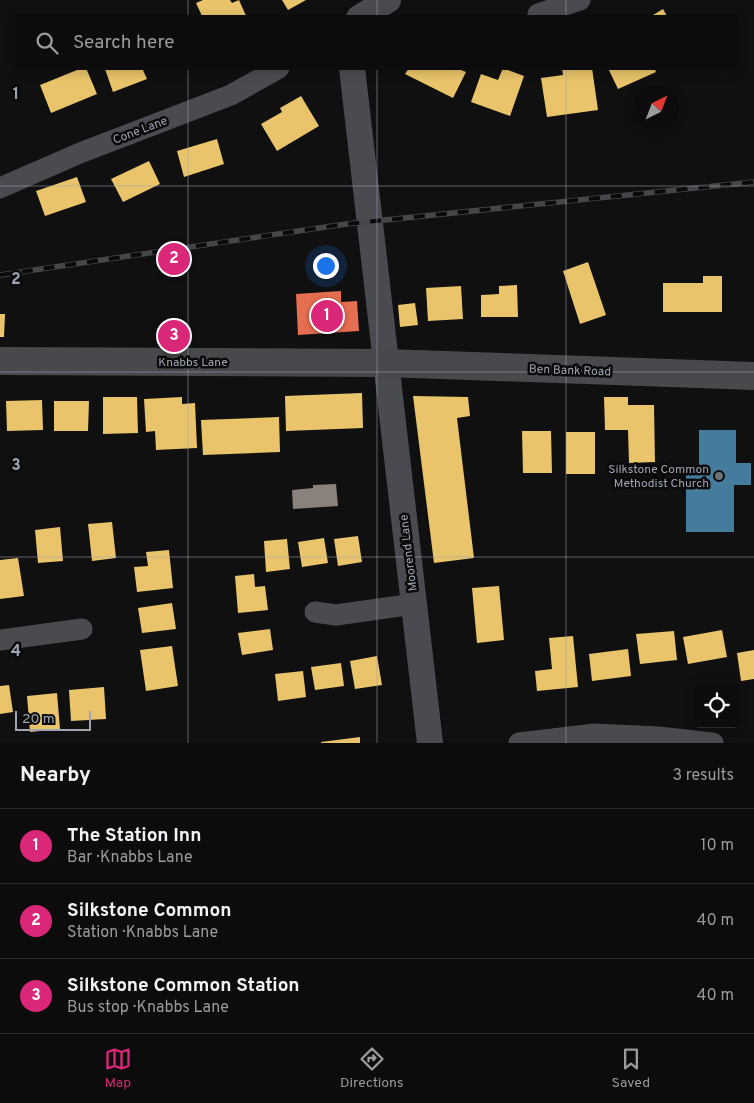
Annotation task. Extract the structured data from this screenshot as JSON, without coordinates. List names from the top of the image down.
{
  "streets": {
    "main road": ["Knabbs Lane", "Ben Bank Road"],
    "street": ["Cone Lane", "Moorend Lane"]
  },
  "crossings": [
    ["Knabbs Lane", "Ben Bank Road"],
    ["Knabbs Lane", "Moorend Lane"],
    ["Ben Bank Road", "Moorend Lane"]
  ],
  "places": ["Silkstone Common Methodist Church"],
  "scale_bar": "20 m",
  "north": "top right",
  "page": {
    "search": "Search here",
    "pins": ["2", "1", "3"],
    "scale": "20 m",
    "heading": ["Nearby", "3 results"],
    "list": [
      {
        "mark": "1",
        "name": "The Station Inn",
        "note": "Bar · Knabbs Lane",
        "value": "10 m"
      },
      {
        "mark": "2",
        "name": "Silkstone Common",
        "note": "Station · Knabbs Lane",
        "value": "40 m"
      },
      {
        "mark": "3",
        "name": "Silkstone Common Station",
        "note": "Bus stop · Knabbs Lane",
        "value": "40 m"
      }
    ],
    "nav": ["Map", "Directions", "Saved"]
  },
  "grid": {
    "rows": [
      "1",
      "2",
      "3",
      "4"
    ]
  }
}
